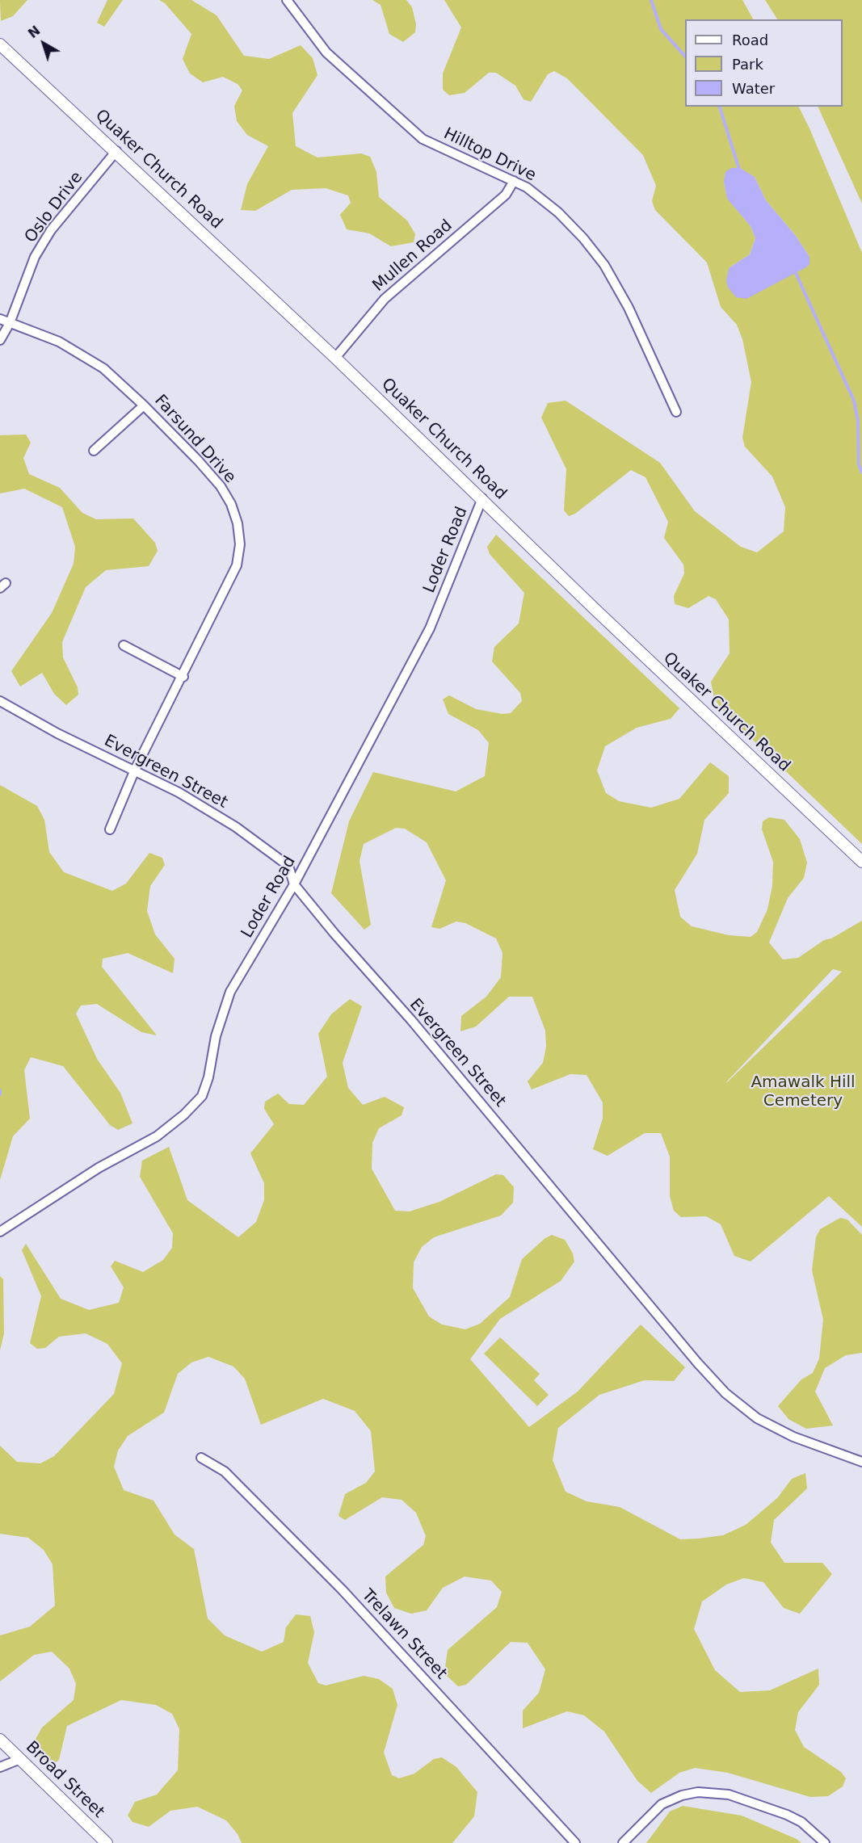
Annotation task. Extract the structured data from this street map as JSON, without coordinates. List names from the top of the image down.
{
  "streets": {
    "street": [
      "Hilltop Drive",
      "Quaker Church Road",
      "Oslo Drive",
      "Mullen Road",
      "Farsund Drive",
      "Loder Road",
      "Evergreen Street",
      "Trelawn Street",
      "Broad Street"
    ]
  },
  "crossings": [
    ["Hilltop Drive", "Mullen Road"],
    ["Quaker Church Road", "Oslo Drive"],
    ["Quaker Church Road", "Mullen Road"],
    ["Quaker Church Road", "Loder Road"],
    ["Oslo Drive", "Farsund Drive"],
    ["Farsund Drive", "Evergreen Street"],
    ["Loder Road", "Evergreen Street"]
  ],
  "parks": ["Amawalk Hill Cemetery"],
  "legend": ["Road", "Park", "Water"],
  "north": "top left"
}
